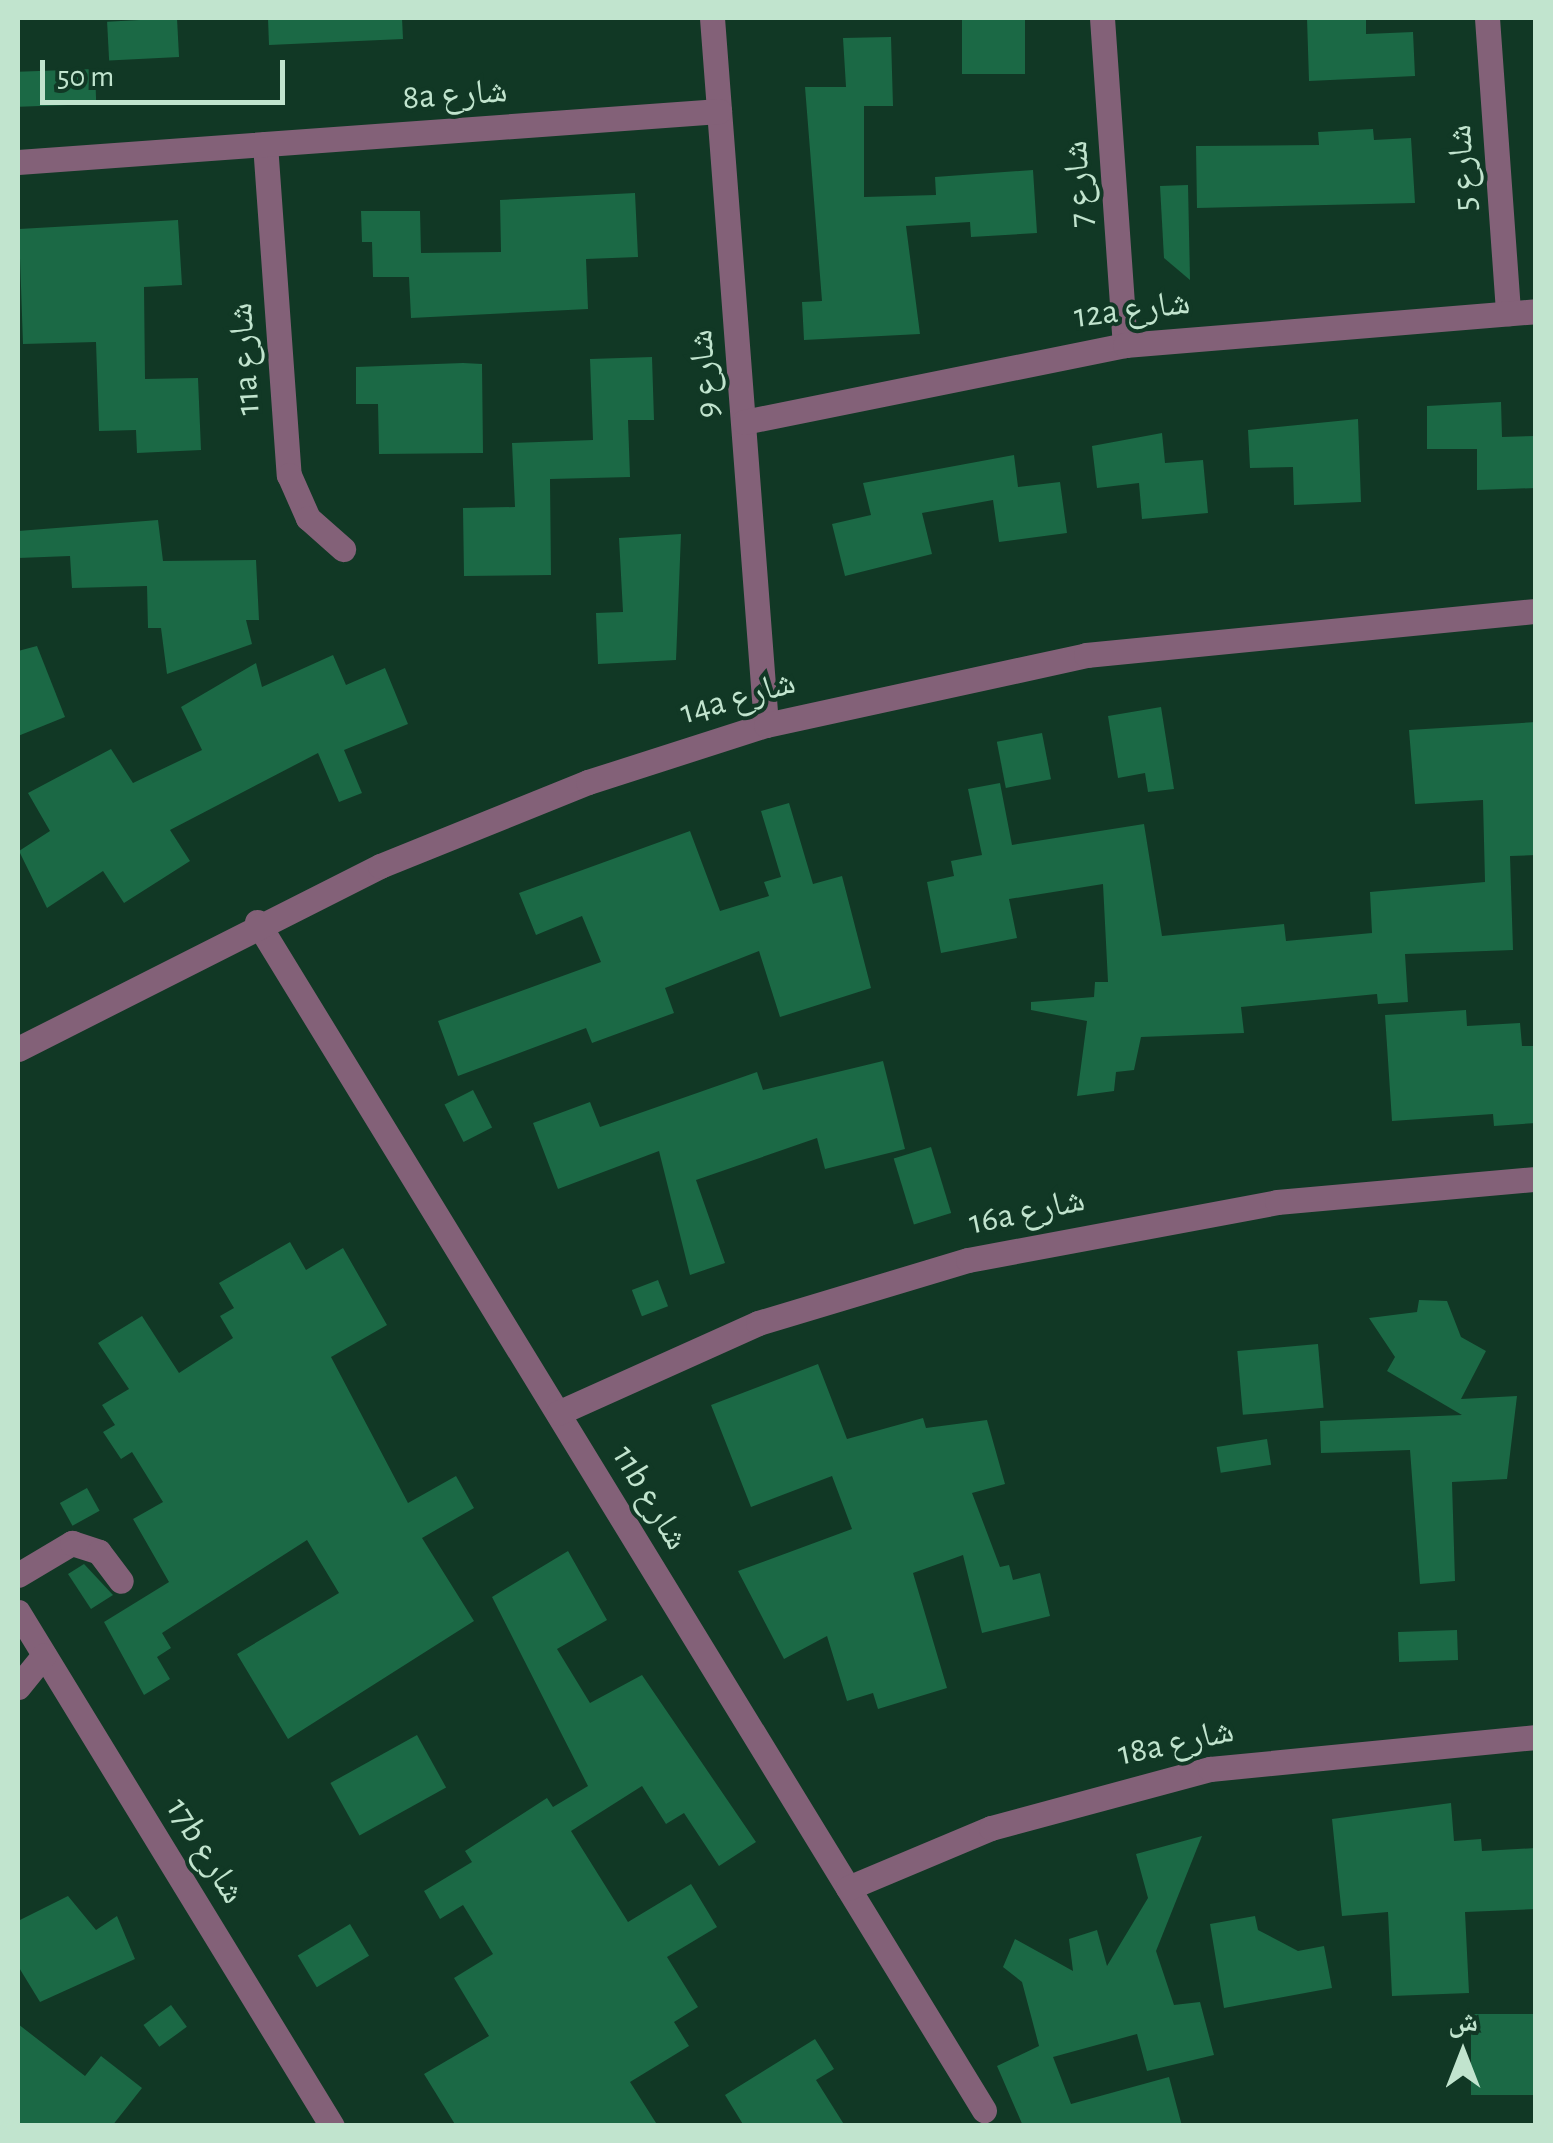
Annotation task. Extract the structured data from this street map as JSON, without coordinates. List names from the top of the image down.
{
  "streets": {
    "street": [
      "8a شارع",
      "شارع 5",
      "شارع 7",
      "12a شارع",
      "11a شارع",
      "شارع 9",
      "14a شارع",
      "16a شارع",
      "11b شارع",
      "18a شارع",
      "17b شارع"
    ]
  },
  "crossings": [
    ["8a شارع", "11a شارع"],
    ["8a شارع", "شارع 9"],
    ["شارع 5", "12a شارع"],
    ["شارع 7", "12a شارع"],
    ["12a شارع", "شارع 9"],
    ["شارع 9", "14a شارع"],
    ["14a شارع", "11b شارع"],
    ["16a شارع", "11b شارع"],
    ["11b شارع", "18a شارع"]
  ],
  "scale_bar": "50 m",
  "north": "top"
}
